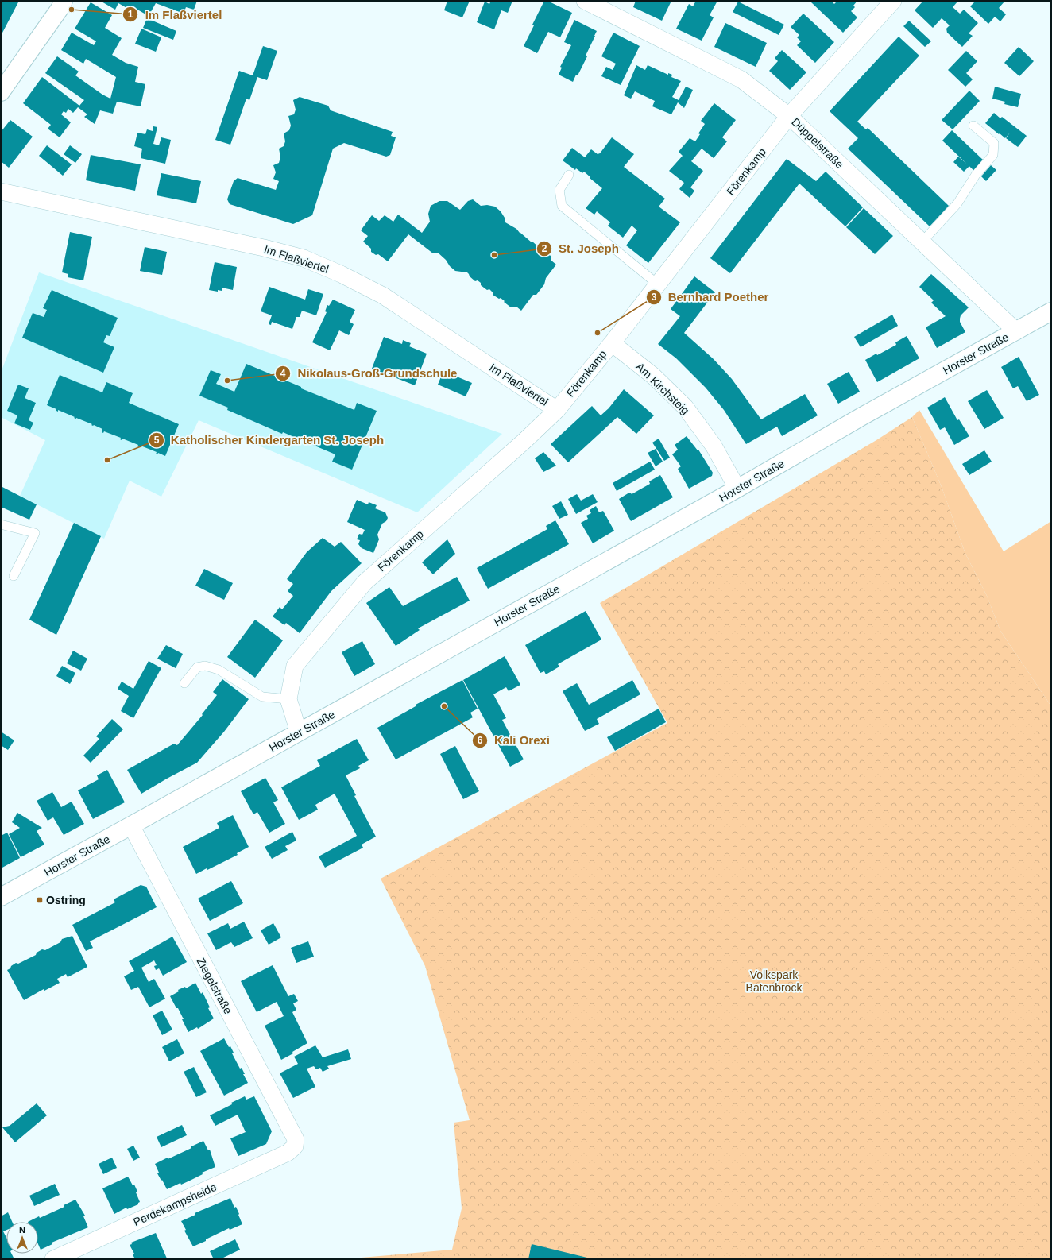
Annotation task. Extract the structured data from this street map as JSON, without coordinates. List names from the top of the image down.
{
  "streets": {
    "main road": ["Horster Straße"],
    "street": [
      "Düppelstraße",
      "Förenkamp",
      "Im Flaßviertel",
      "Am Kirchsteig",
      "Ziegelstraße",
      "Perdekampsheide"
    ]
  },
  "crossings": [
    ["Düppelstraße", "Förenkamp"],
    ["Düppelstraße", "Horster Straße"],
    ["Förenkamp", "Im Flaßviertel"],
    ["Förenkamp", "Horster Straße"],
    ["Förenkamp", "Am Kirchsteig"],
    ["Horster Straße", "Am Kirchsteig"],
    ["Horster Straße", "Ziegelstraße"],
    ["Ziegelstraße", "Perdekampsheide"]
  ],
  "parks": ["Volkspark Batenbrock"],
  "places": {
    "other": [
      "Im Flaßviertel",
      "St. Joseph",
      "Bernhard Poether",
      "Nikolaus-Groß-Grundschule",
      "Katholischer Kindergarten St. Joseph",
      "Kali Orexi"
    ],
    "transit": ["Ostring"]
  },
  "north": "top"
}
